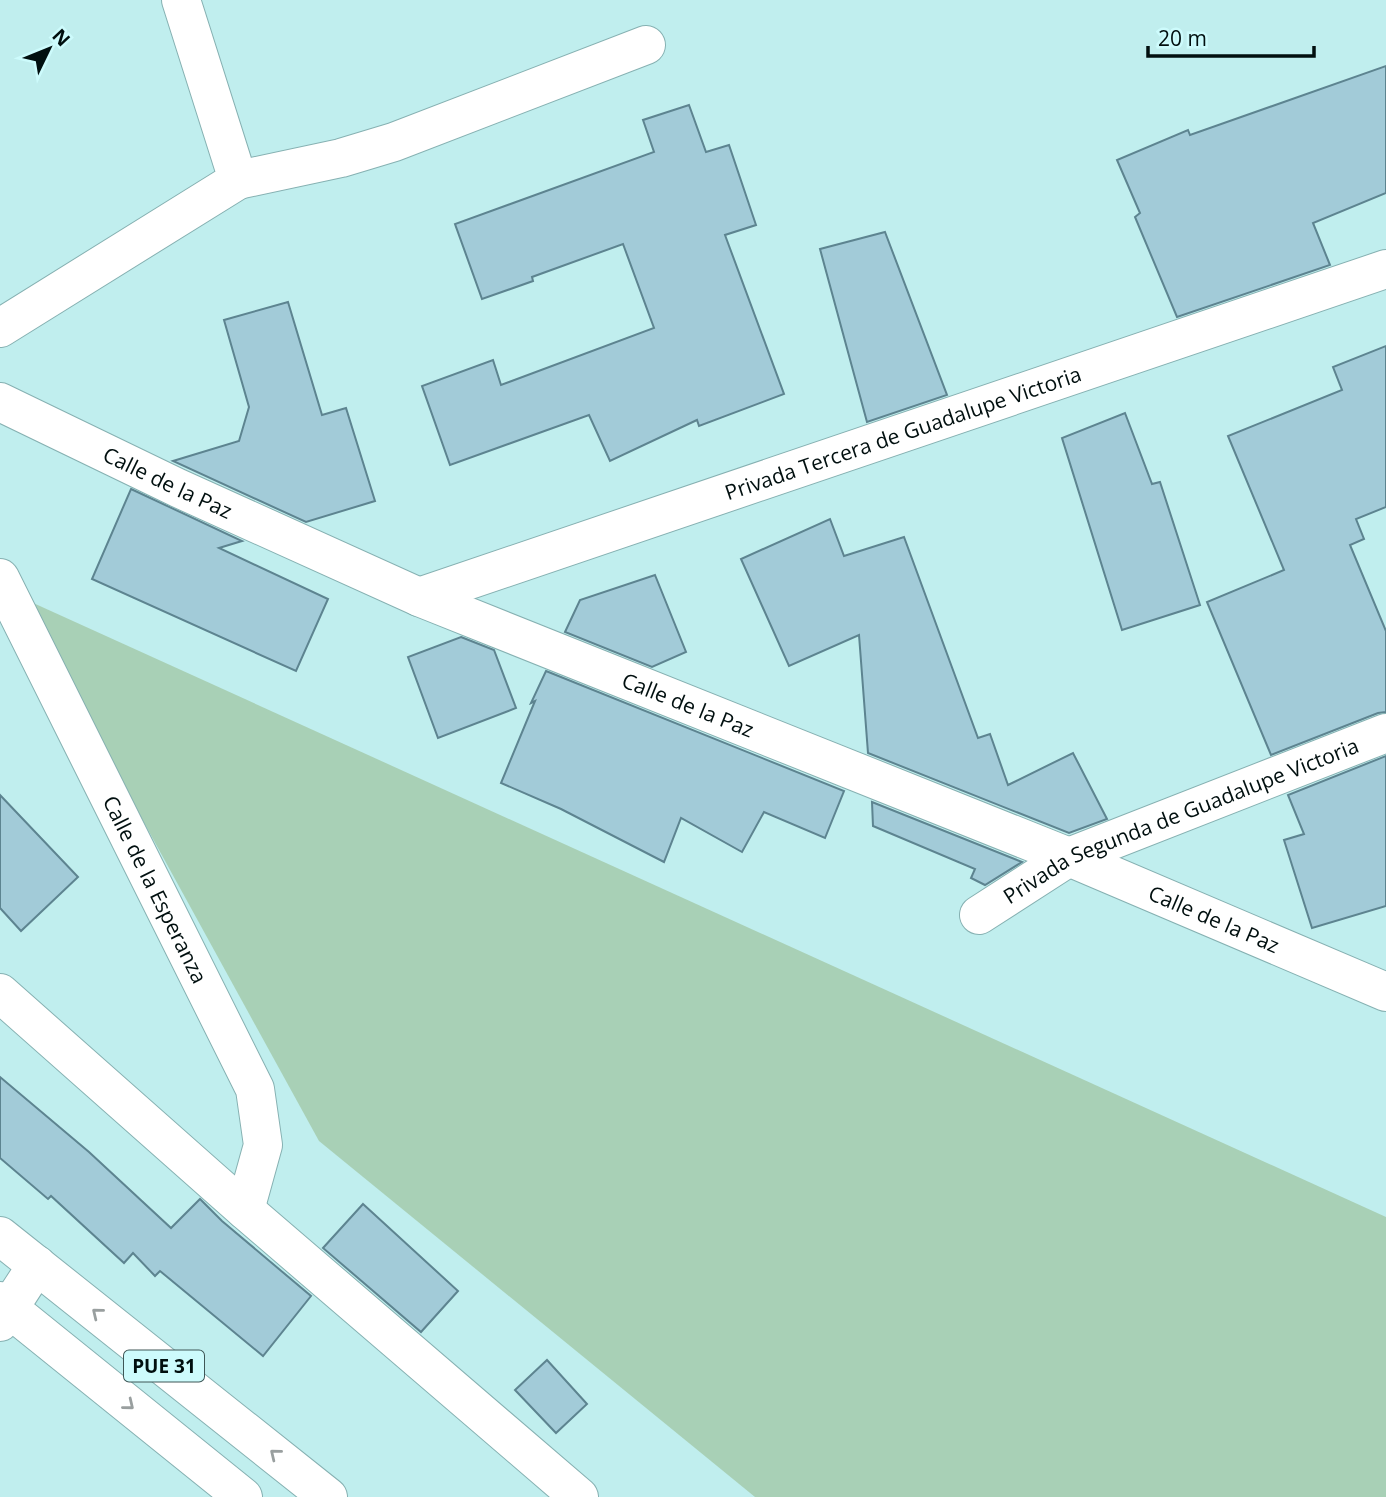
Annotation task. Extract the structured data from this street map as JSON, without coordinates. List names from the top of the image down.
{
  "streets": {
    "street": [
      "Privada Tercera de Guadalupe Victoria",
      "Calle de la Paz",
      "Privada Segunda de Guadalupe Victoria",
      "Calle de la Esperanza",
      "PUE 31"
    ]
  },
  "crossings": [
    ["Privada Tercera de Guadalupe Victoria", "Calle de la Paz"],
    ["Calle de la Paz", "Privada Segunda de Guadalupe Victoria"]
  ],
  "scale_bar": "20 m",
  "north": "top right"
}
